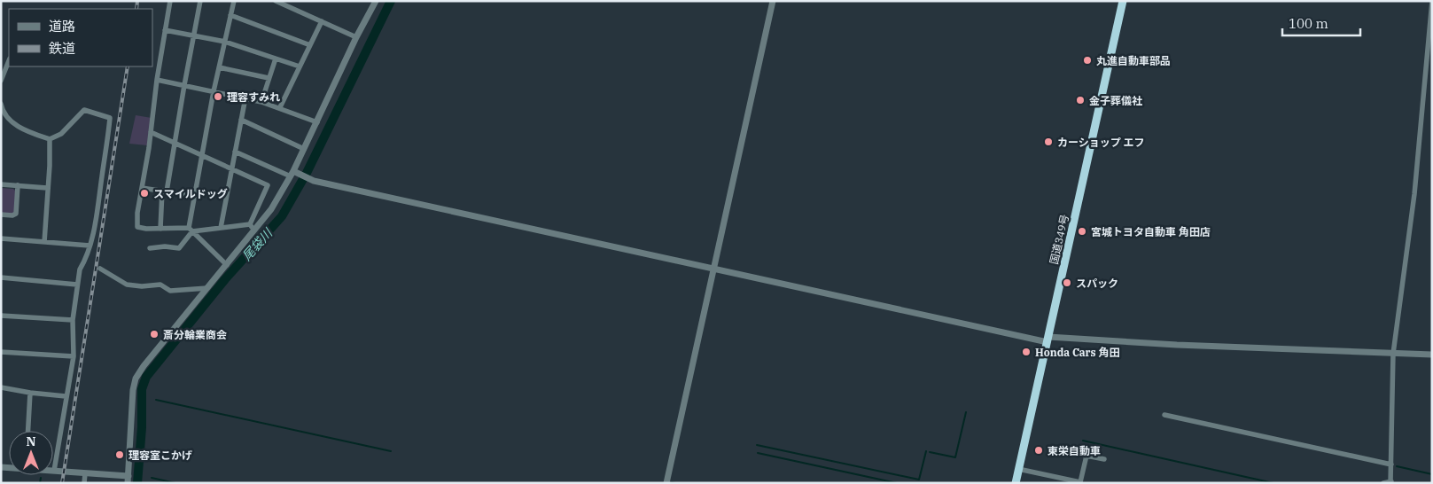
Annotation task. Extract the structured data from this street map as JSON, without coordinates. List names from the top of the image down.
{
  "streets": {
    "highway": ["国道349号"]
  },
  "water": ["尾袋川"],
  "places": [
    "丸進自動車部品",
    "理容すみれ",
    "金子葬儀社",
    "カーショップ エフ",
    "スマイルドッグ",
    "宮城トヨタ自動車 角田店",
    "スパック",
    "斎分輪業商会",
    "Honda Cars 角田",
    "東栄自動車",
    "理容室こかげ"
  ],
  "legend": ["道路", "鉄道"],
  "scale_bar": "100 m",
  "north": "top"
}
